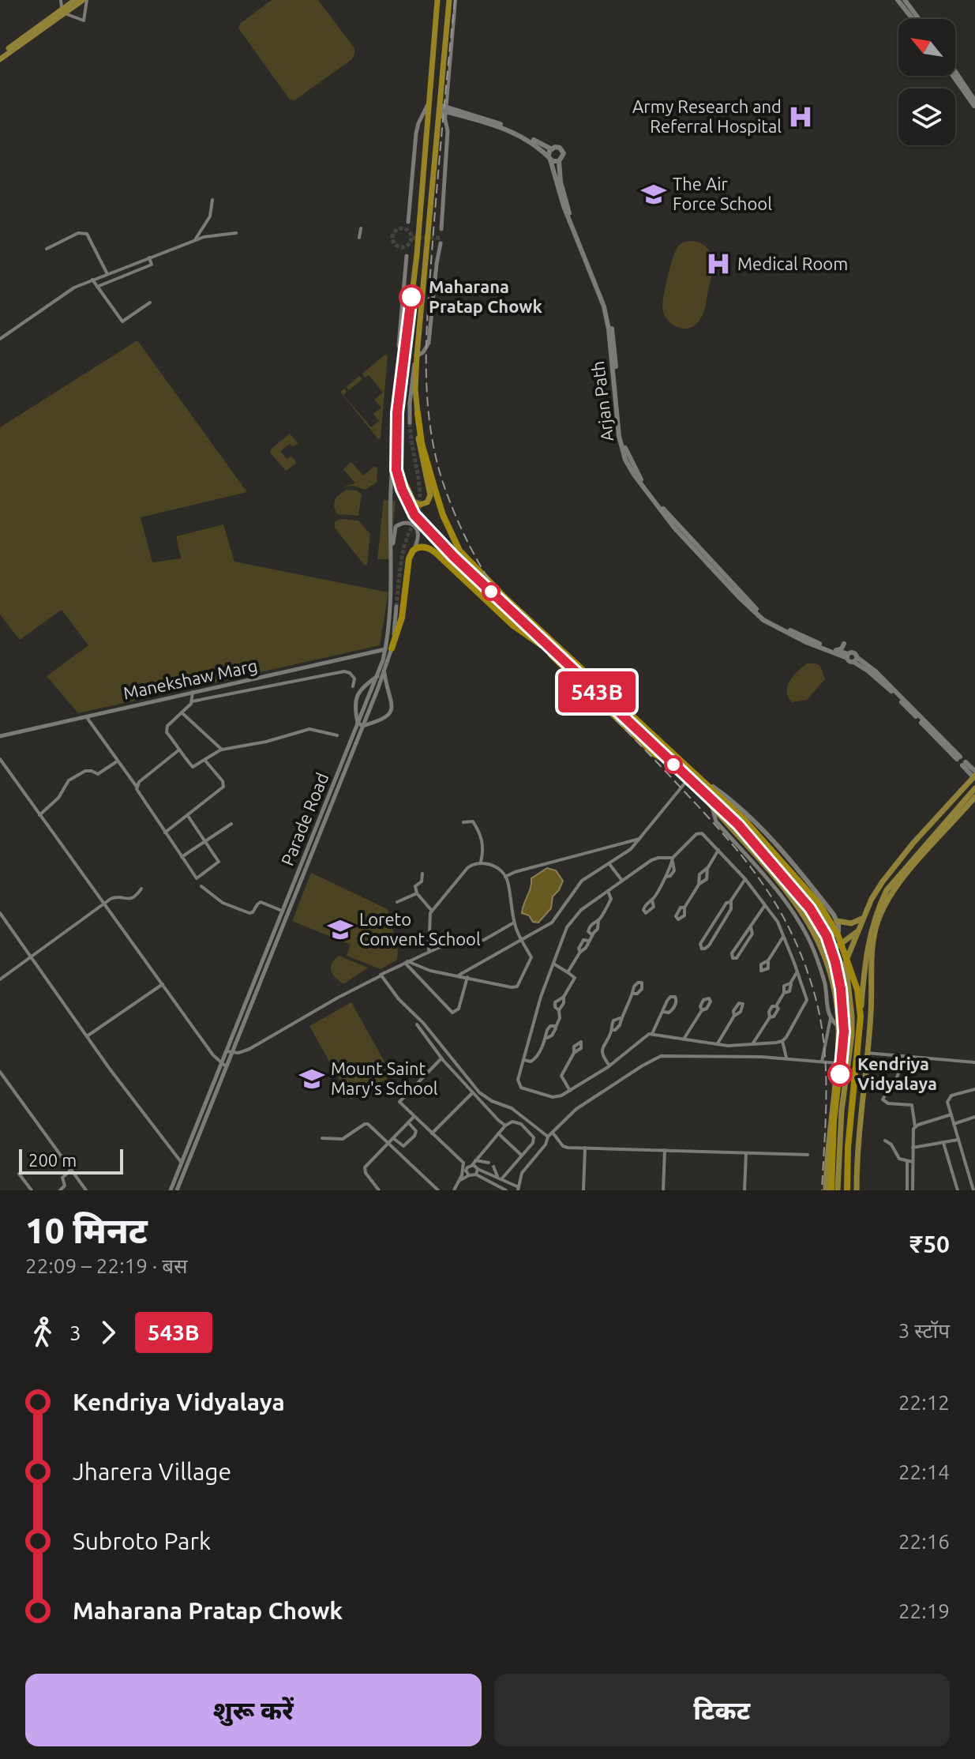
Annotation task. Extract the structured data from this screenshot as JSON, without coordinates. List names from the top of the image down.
{
  "streets": {
    "main road": ["Arjan Path"],
    "street": ["Manekshaw Marg", "Parade Road"]
  },
  "crossings": [
    ["Manekshaw Marg", "Parade Road"]
  ],
  "places": {
    "hospital": ["Army Research and Referral Hospital", "Medical Room"],
    "school or university": ["The Air Force School", "Loreto Convent School", "Mount Saint Mary's School"],
    "other": ["Maharana Pratap Chowk", "Kendriya Vidyalaya"]
  },
  "lines": ["bus line 543B"],
  "scale_bar": "200 m",
  "north": "top left",
  "page": {
    "on_map": "543B",
    "scale": "200 m",
    "heading": ["10 मिनट", "22:09 – 22:19 · बस", "₹50"],
    "legs": ["3", "543B", "3 स्टॉप"],
    "list": [
      {
        "name": "Kendriya Vidyalaya",
        "value": "22:12"
      },
      {
        "name": "Jharera Village",
        "value": "22:14"
      },
      {
        "name": "Subroto Park",
        "value": "22:16"
      },
      {
        "name": "Maharana Pratap Chowk",
        "value": "22:19"
      }
    ],
    "buttons": ["शुरू करें", "टिकट"]
  }
}
